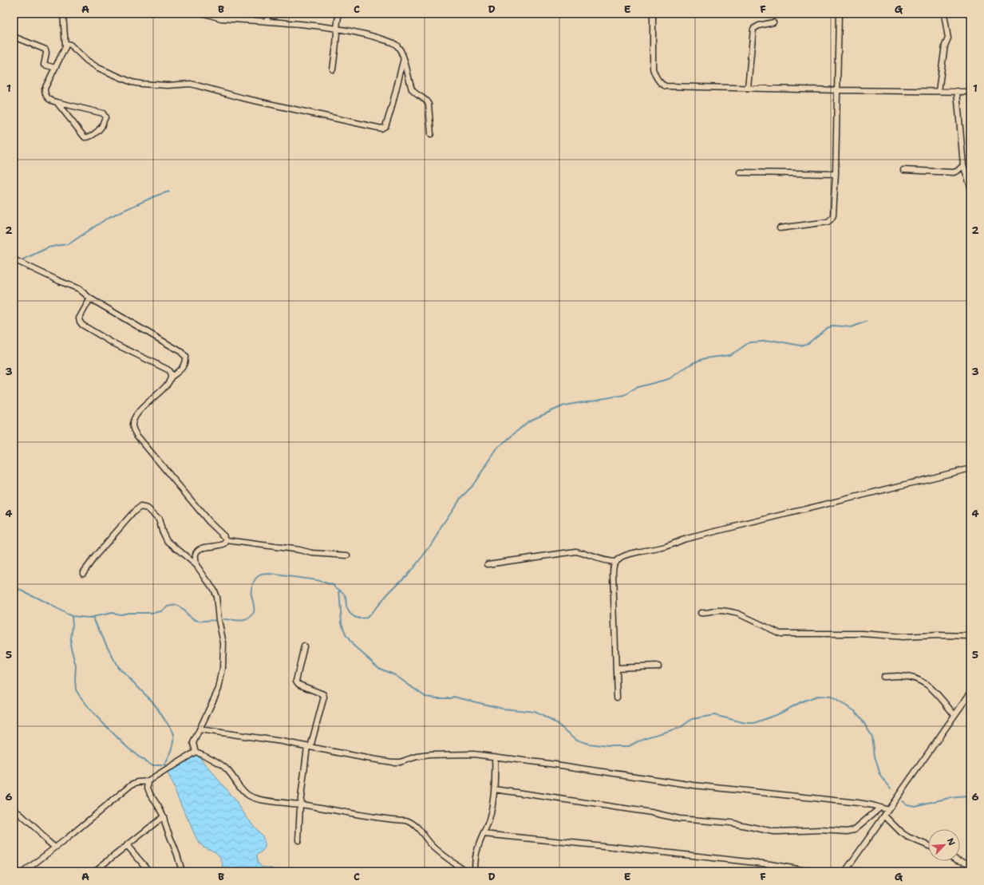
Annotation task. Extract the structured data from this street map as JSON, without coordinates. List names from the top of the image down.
{
  "north": "top right",
  "grid": {
    "columns": [
      "A",
      "B",
      "C",
      "D",
      "E",
      "F",
      "G"
    ],
    "rows": [
      "1",
      "2",
      "3",
      "4",
      "5",
      "6"
    ]
  }
}
